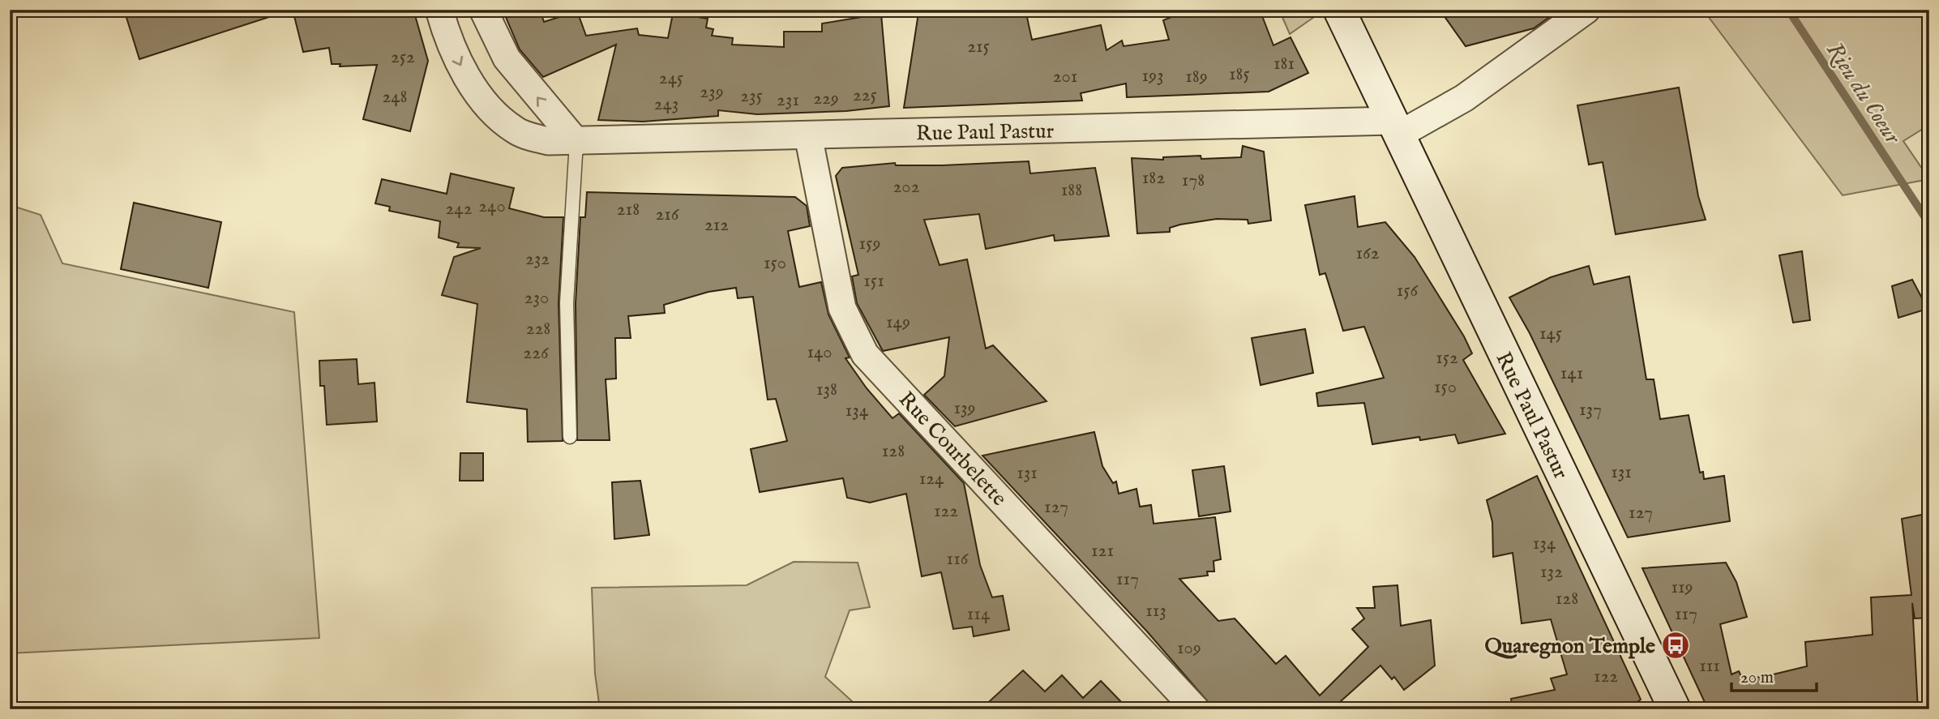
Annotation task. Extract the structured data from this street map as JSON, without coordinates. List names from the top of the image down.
{
  "streets": {
    "main road": ["Rue Paul Pastur"],
    "street": ["Rue Courbelette"]
  },
  "crossings": [
    ["Rue Paul Pastur", "Rue Courbelette"]
  ],
  "water": ["Rieu du Coeur"],
  "places": {
    "bus stop": ["Quaregnon Temple"]
  },
  "house_numbers": [
    "215",
    "252",
    "181",
    "185",
    "193",
    "201",
    "189",
    "245",
    "239",
    "225",
    "235",
    "248",
    "229",
    "231",
    "243",
    "182",
    "178",
    "202",
    "188",
    "240",
    "242",
    "218",
    "216",
    "212",
    "159",
    "162",
    "232",
    "150",
    "151",
    "156",
    "230",
    "149",
    "228",
    "145",
    "140",
    "226",
    "152",
    "141",
    "150",
    "138",
    "139",
    "137",
    "134",
    "128",
    "131",
    "131",
    "124",
    "127",
    "122",
    "127",
    "134",
    "121",
    "116",
    "132",
    "117",
    "119",
    "128",
    "113",
    "114",
    "117",
    "109",
    "111",
    "122"
  ],
  "scale_bar": "20 m"
}
